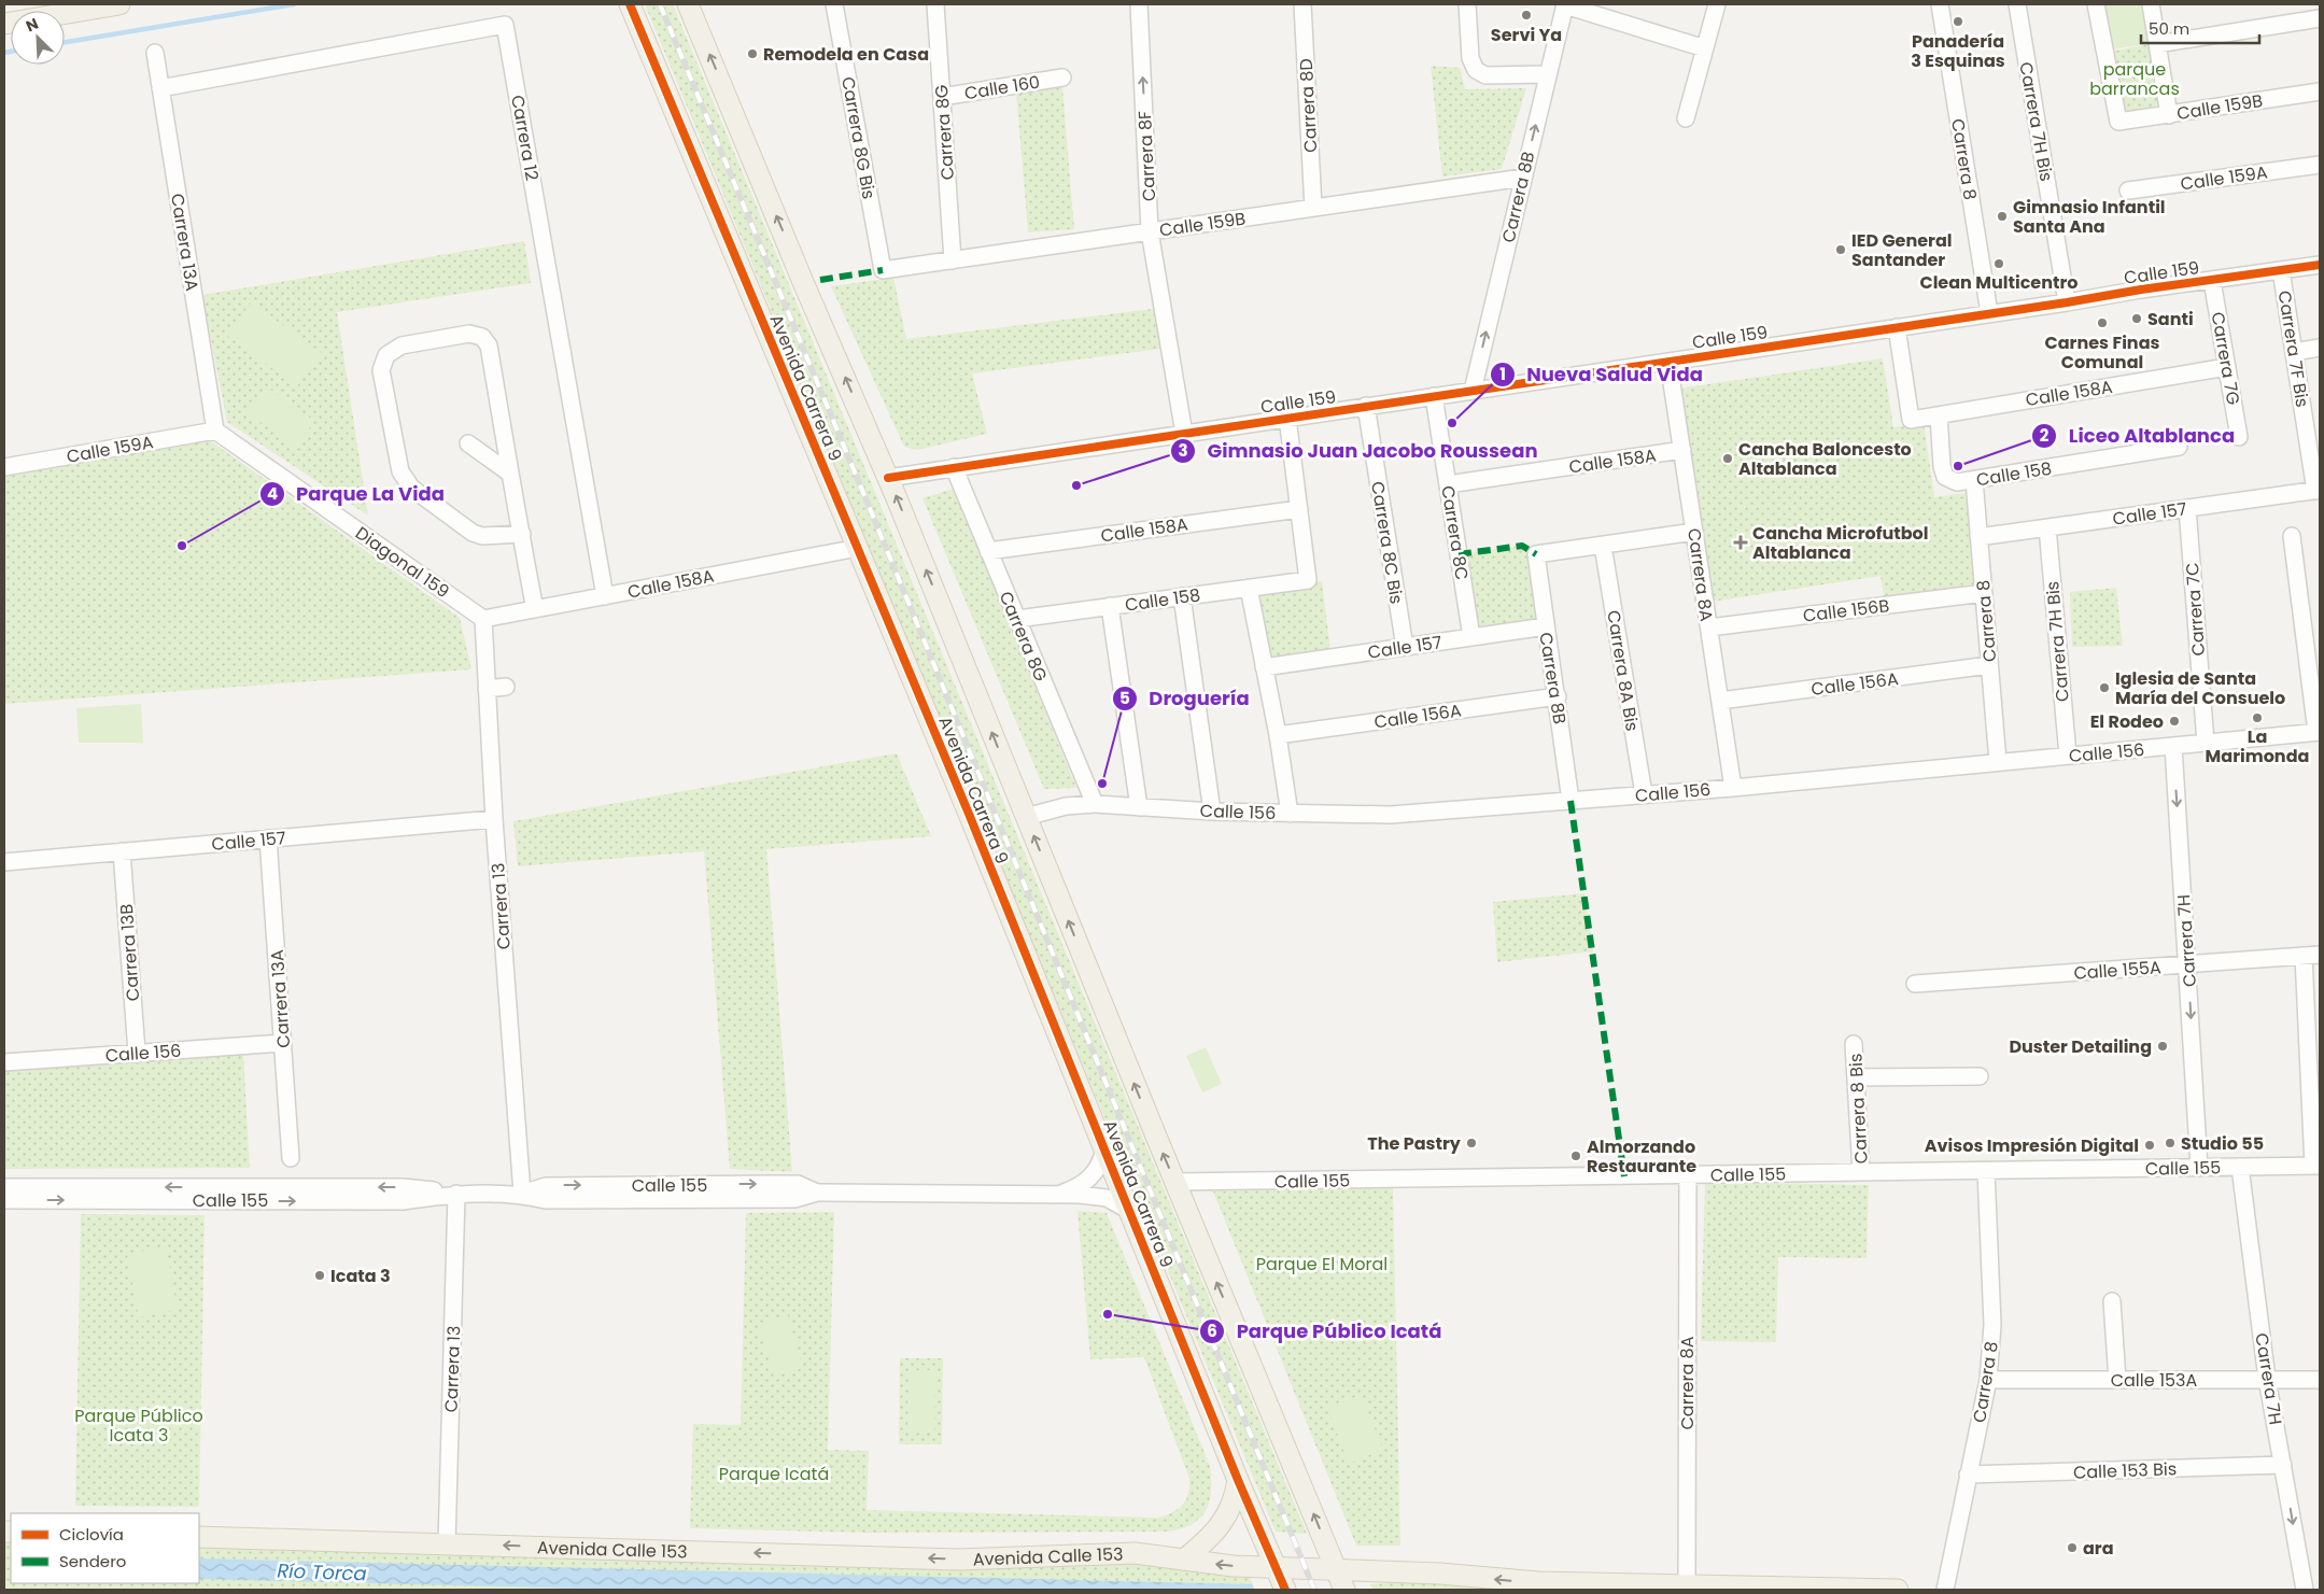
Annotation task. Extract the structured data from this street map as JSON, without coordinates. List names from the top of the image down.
{
  "streets": {
    "main road": ["Avenida Carrera 9", "Avenida Calle 153"],
    "street": [
      "Calle 160",
      "Carrera 8D",
      "Calle 159B",
      "Carrera 7H Bis",
      "Carrera 8G",
      "Carrera 12",
      "Carrera 8G Bis",
      "Carrera 8F",
      "Carrera 8",
      "Calle 159A",
      "Carrera 8B",
      "Carrera 13A",
      "Calle 159",
      "Carrera 7F Bis",
      "Carrera 7G",
      "Calle 158A",
      "Calle 158",
      "Calle 157",
      "Carrera 8C",
      "Carrera 8C Bis",
      "Diagonal 159",
      "Carrera 8A",
      "Carrera 7C",
      "Calle 156B",
      "Carrera 8A Bis",
      "Calle 156A",
      "Calle 156",
      "Carrera 13",
      "Carrera 7H",
      "Carrera 13B",
      "Calle 155A",
      "Carrera 8 Bis",
      "Calle 155",
      "Calle 153A",
      "Calle 153 Bis"
    ]
  },
  "crossings": [
    ["Calle 160", "Carrera 8G"],
    ["Carrera 8D", "Calle 159B"],
    ["Calle 159B", "Carrera 8G"],
    ["Calle 159B", "Carrera 8G Bis"],
    ["Calle 159B", "Carrera 8F"],
    ["Calle 159B", "Carrera 8B"],
    ["Carrera 7H Bis", "Calle 159"],
    ["Carrera 7H Bis", "Calle 157"],
    ["Carrera 7H Bis", "Calle 156"],
    ["Carrera 8G", "Calle 159"],
    ["Carrera 8G", "Calle 158A"],
    ["Carrera 8G", "Calle 158"],
    ["Carrera 8G", "Calle 156"],
    ["Carrera 12", "Carrera 13A"],
    ["Carrera 12", "Calle 158A"],
    ["Carrera 8F", "Calle 159"],
    ["Carrera 8", "Calle 159"],
    ["Carrera 8", "Calle 158"],
    ["Carrera 8", "Calle 157"],
    ["Carrera 8", "Calle 156B"],
    ["Carrera 8", "Calle 156A"],
    ["Carrera 8", "Calle 156"],
    ["Carrera 8", "Calle 155"],
    ["Carrera 8", "Calle 153A"],
    ["Carrera 8", "Calle 153 Bis"],
    ["Calle 159A", "Carrera 13A"],
    ["Calle 159A", "Diagonal 159"],
    ["Carrera 8B", "Calle 159"],
    ["Carrera 8B", "Calle 157"],
    ["Carrera 8B", "Carrera 8A Bis"],
    ["Carrera 8B", "Calle 156A"],
    ["Carrera 8B", "Calle 156"],
    ["Carrera 13A", "Calle 157"],
    ["Carrera 13A", "Diagonal 159"],
    ["Carrera 13A", "Calle 156"],
    ["Calle 159", "Carrera 7F Bis"],
    ["Calle 159", "Carrera 7G"],
    ["Calle 159", "Calle 158A"],
    ["Calle 159", "Carrera 8C"],
    ["Calle 159", "Carrera 8C Bis"],
    ["Calle 159", "Carrera 8A"],
    ["Carrera 7F Bis", "Calle 157"],
    ["Carrera 7G", "Calle 158A"],
    ["Avenida Carrera 9", "Calle 158A"],
    ["Avenida Carrera 9", "Calle 155"],
    ["Avenida Carrera 9", "Avenida Calle 153"],
    ["Calle 158A", "Calle 158"],
    ["Calle 158A", "Carrera 8C"],
    ["Calle 158A", "Diagonal 159"],
    ["Calle 158A", "Carrera 8A"],
    ["Calle 158A", "Carrera 13"],
    ["Calle 157", "Carrera 8C"],
    ["Calle 157", "Carrera 8C Bis"],
    ["Calle 157", "Carrera 7C"],
    ["Calle 157", "Carrera 13"],
    ["Calle 157", "Carrera 13B"],
    ["Diagonal 159", "Carrera 13"],
    ["Carrera 8A", "Calle 156B"],
    ["Carrera 8A", "Calle 156A"],
    ["Carrera 8A", "Calle 156"],
    ["Carrera 8A", "Calle 155"],
    ["Carrera 8A", "Avenida Calle 153"],
    ["Carrera 7C", "Calle 156"],
    ["Carrera 8A Bis", "Calle 156"],
    ["Calle 156", "Carrera 7H"],
    ["Calle 156", "Carrera 13B"],
    ["Carrera 13", "Calle 155"],
    ["Carrera 13", "Avenida Calle 153"],
    ["Carrera 7H", "Calle 155A"],
    ["Carrera 7H", "Calle 155"],
    ["Carrera 7H", "Calle 153A"],
    ["Carrera 7H", "Calle 153 Bis"],
    ["Carrera 8 Bis", "Calle 155"]
  ],
  "one_way": ["Carrera 8F", "Carrera 8B", "Avenida Calle 153"],
  "water": ["Río Torca"],
  "parks": [
    "parque barrancas",
    "Parque El Moral",
    "Parque Público Icata 3",
    "Parque Icatá"
  ],
  "places": {
    "other": [
      "Servi Ya",
      "Panadería 3 Esquinas",
      "Remodela en Casa",
      "Gimnasio Infantil Santa Ana",
      "IED General Santander",
      "Clean Multicentro",
      "Santi",
      "Carnes Finas Comunal",
      "Nueva Salud Vida",
      "Cancha Baloncesto Altablanca",
      "Liceo Altablanca",
      "Gimnasio Juan Jacobo Roussean",
      "Parque La Vida",
      "Iglesia de Santa María del Consuelo",
      "La Marimonda",
      "El Rodeo",
      "Droguería",
      "Duster Detailing",
      "The Pastry",
      "Studio 55",
      "Avisos Impresión Digital",
      "Almorzando Restaurante",
      "Icata 3",
      "Parque Público Icatá",
      "ara"
    ],
    "health": ["Cancha Microfutbol Altablanca"]
  },
  "legend": ["Ciclovía", "Sendero"],
  "scale_bar": "50 m",
  "north": "top left"
}
